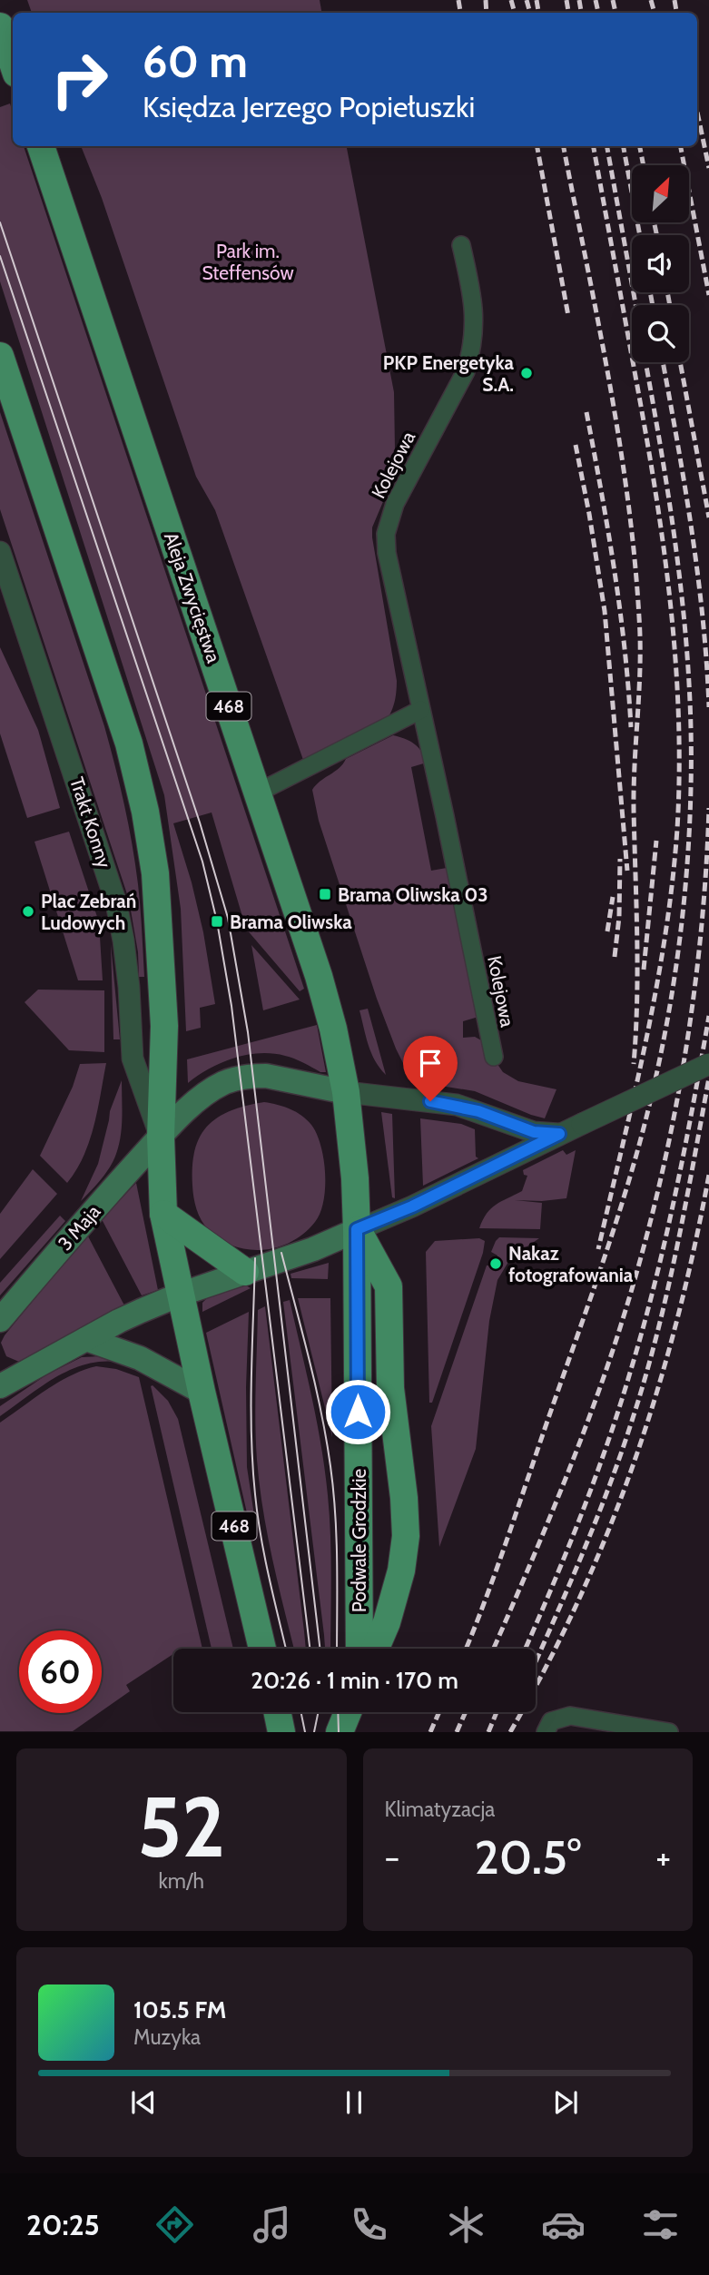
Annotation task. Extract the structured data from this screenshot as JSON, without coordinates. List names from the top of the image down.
{
  "streets": {
    "main road": [
      "Aleja Zwycięstwa",
      "468",
      "3 Maja",
      "Podwale Grodzkie"
    ],
    "street": ["Kolejowa", "Trakt Konny"]
  },
  "crossings": [
    ["Aleja Zwycięstwa", "468"],
    ["Aleja Zwycięstwa", "Trakt Konny"],
    ["Aleja Zwycięstwa", "3 Maja"],
    ["Aleja Zwycięstwa", "Podwale Grodzkie"],
    ["468", "Trakt Konny"],
    ["468", "3 Maja"],
    ["468", "Podwale Grodzkie"],
    ["Trakt Konny", "3 Maja"],
    ["Trakt Konny", "Podwale Grodzkie"],
    ["3 Maja", "Podwale Grodzkie"]
  ],
  "parks": ["Park im. Steffensów"],
  "places": {
    "other": ["PKP Energetyka S.A.", "Plac Zebrań Ludowych", "Nakaz fotografowania"],
    "transit": ["Brama Oliwska 03", "Brama Oliwska"]
  },
  "north": "top right",
  "page": {
    "turn": ["60 m", "Księdza Jerzego Popiełuszki"],
    "limit": "60",
    "trip": "20:26 · 1 min · 170 m",
    "tile": [
      ["52", "km/h"],
      "Klimatyzacja"
    ],
    "heat": ["−", "20.5°", "+"],
    "song": ["105.5 FM", "Muzyka"],
    "tabs": "20:25"
  }
}
